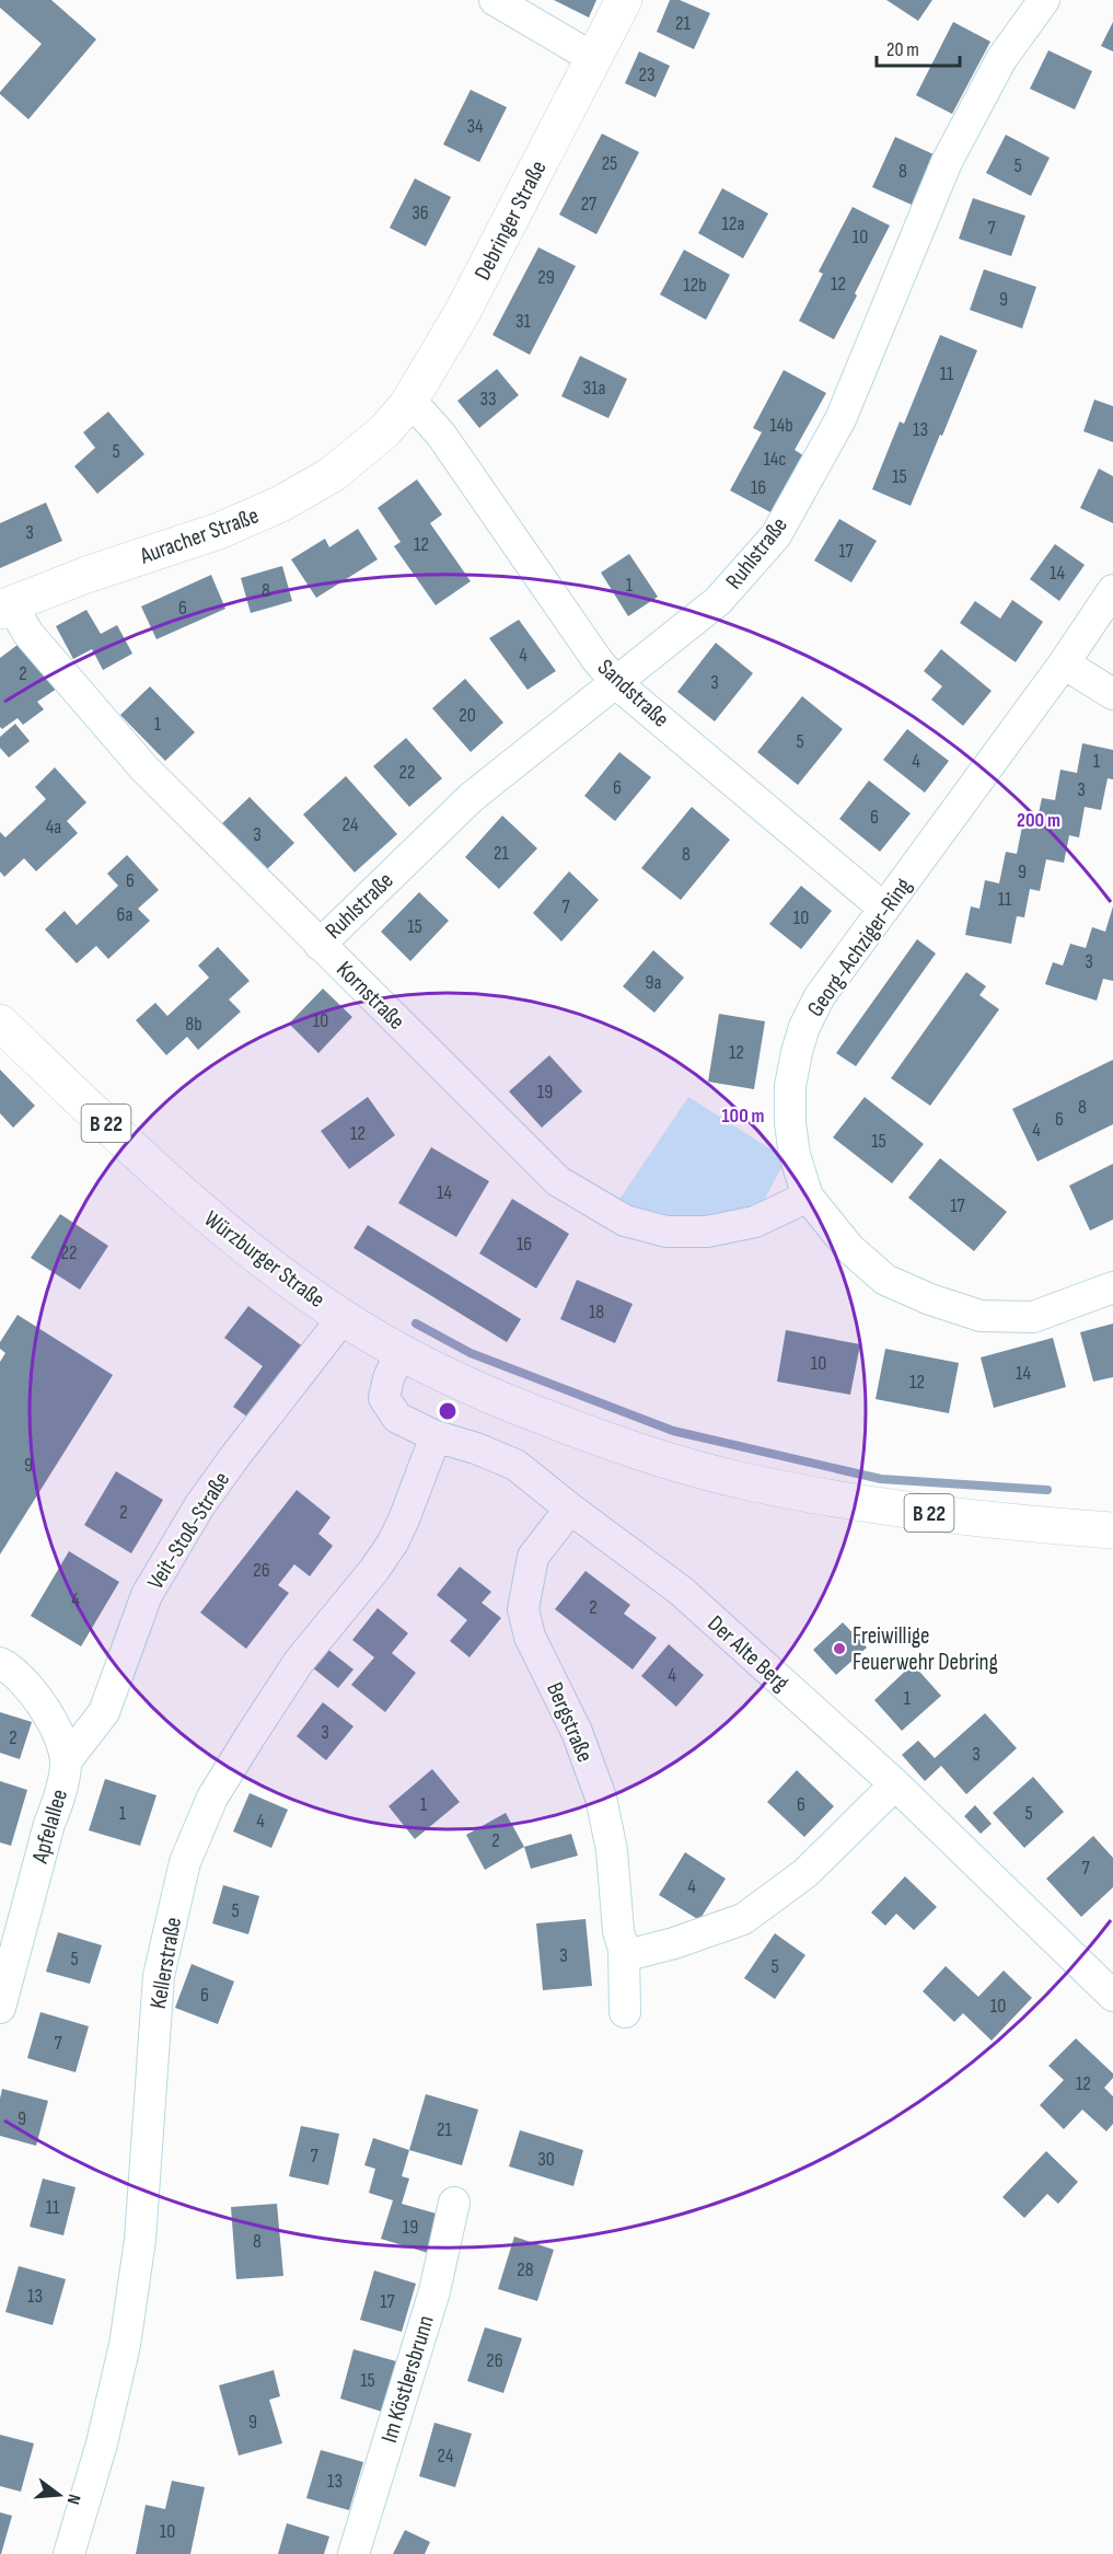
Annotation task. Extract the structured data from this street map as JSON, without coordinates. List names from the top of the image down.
{
  "streets": {
    "main road": [
      "Debringer Straße",
      "Auracher Straße",
      "B 22",
      "Würzburger Straße"
    ],
    "street": [
      "Ruhlstraße",
      "Sandstraße",
      "Georg-Achziger-Ring",
      "Kornstraße",
      "Veit-Stoß-Straße",
      "Der Alte Berg",
      "Bergstraße",
      "Apfelallee",
      "Kellerstraße",
      "Im Köstlersbrunn"
    ]
  },
  "crossings": [
    ["Debringer Straße", "Auracher Straße"],
    ["Debringer Straße", "Sandstraße"],
    ["Auracher Straße", "Kornstraße"],
    ["Ruhlstraße", "Sandstraße"],
    ["Ruhlstraße", "Kornstraße"],
    ["Sandstraße", "Georg-Achziger-Ring"],
    ["Georg-Achziger-Ring", "Kornstraße"],
    ["Würzburger Straße", "Veit-Stoß-Straße"],
    ["Würzburger Straße", "Der Alte Berg"],
    ["Veit-Stoß-Straße", "Apfelallee"],
    ["Der Alte Berg", "Bergstraße"],
    ["Der Alte Berg", "Kellerstraße"]
  ],
  "places": ["Freiwillige Feuerwehr Debring"],
  "house_numbers": [
    "21",
    "23",
    "34",
    "25",
    "5",
    "8",
    "27",
    "36",
    "12a",
    "7",
    "10",
    "29",
    "12",
    "12b",
    "9",
    "31",
    "11",
    "31a",
    "33",
    "14b",
    "13",
    "5",
    "14c",
    "15",
    "16",
    "3",
    "12",
    "17",
    "14",
    "1",
    "8",
    "6",
    "4",
    "2",
    "3",
    "20",
    "1",
    "5",
    "4",
    "1",
    "22",
    "6",
    "3",
    "6",
    "24",
    "4a",
    "3",
    "21",
    "8",
    "9",
    "6",
    "11",
    "7",
    "6a",
    "10",
    "15",
    "3",
    "9a",
    "10",
    "8b",
    "12",
    "19",
    "8",
    "6",
    "4",
    "12",
    "15",
    "14",
    "17",
    "16",
    "22",
    "18",
    "10",
    "14",
    "12",
    "9",
    "2",
    "26",
    "4",
    "2",
    "4",
    "1",
    "3",
    "2",
    "3",
    "1",
    "6",
    "1",
    "5",
    "4",
    "2",
    "7",
    "4",
    "5",
    "3",
    "5",
    "5",
    "6",
    "10",
    "7",
    "12",
    "9",
    "21",
    "7",
    "30",
    "11",
    "19",
    "8",
    "28",
    "13",
    "17",
    "26",
    "15",
    "9",
    "24",
    "13",
    "10"
  ],
  "scale_bar": "20 m",
  "north": "right",
  "rings": ["200 m", "100 m"]
}
